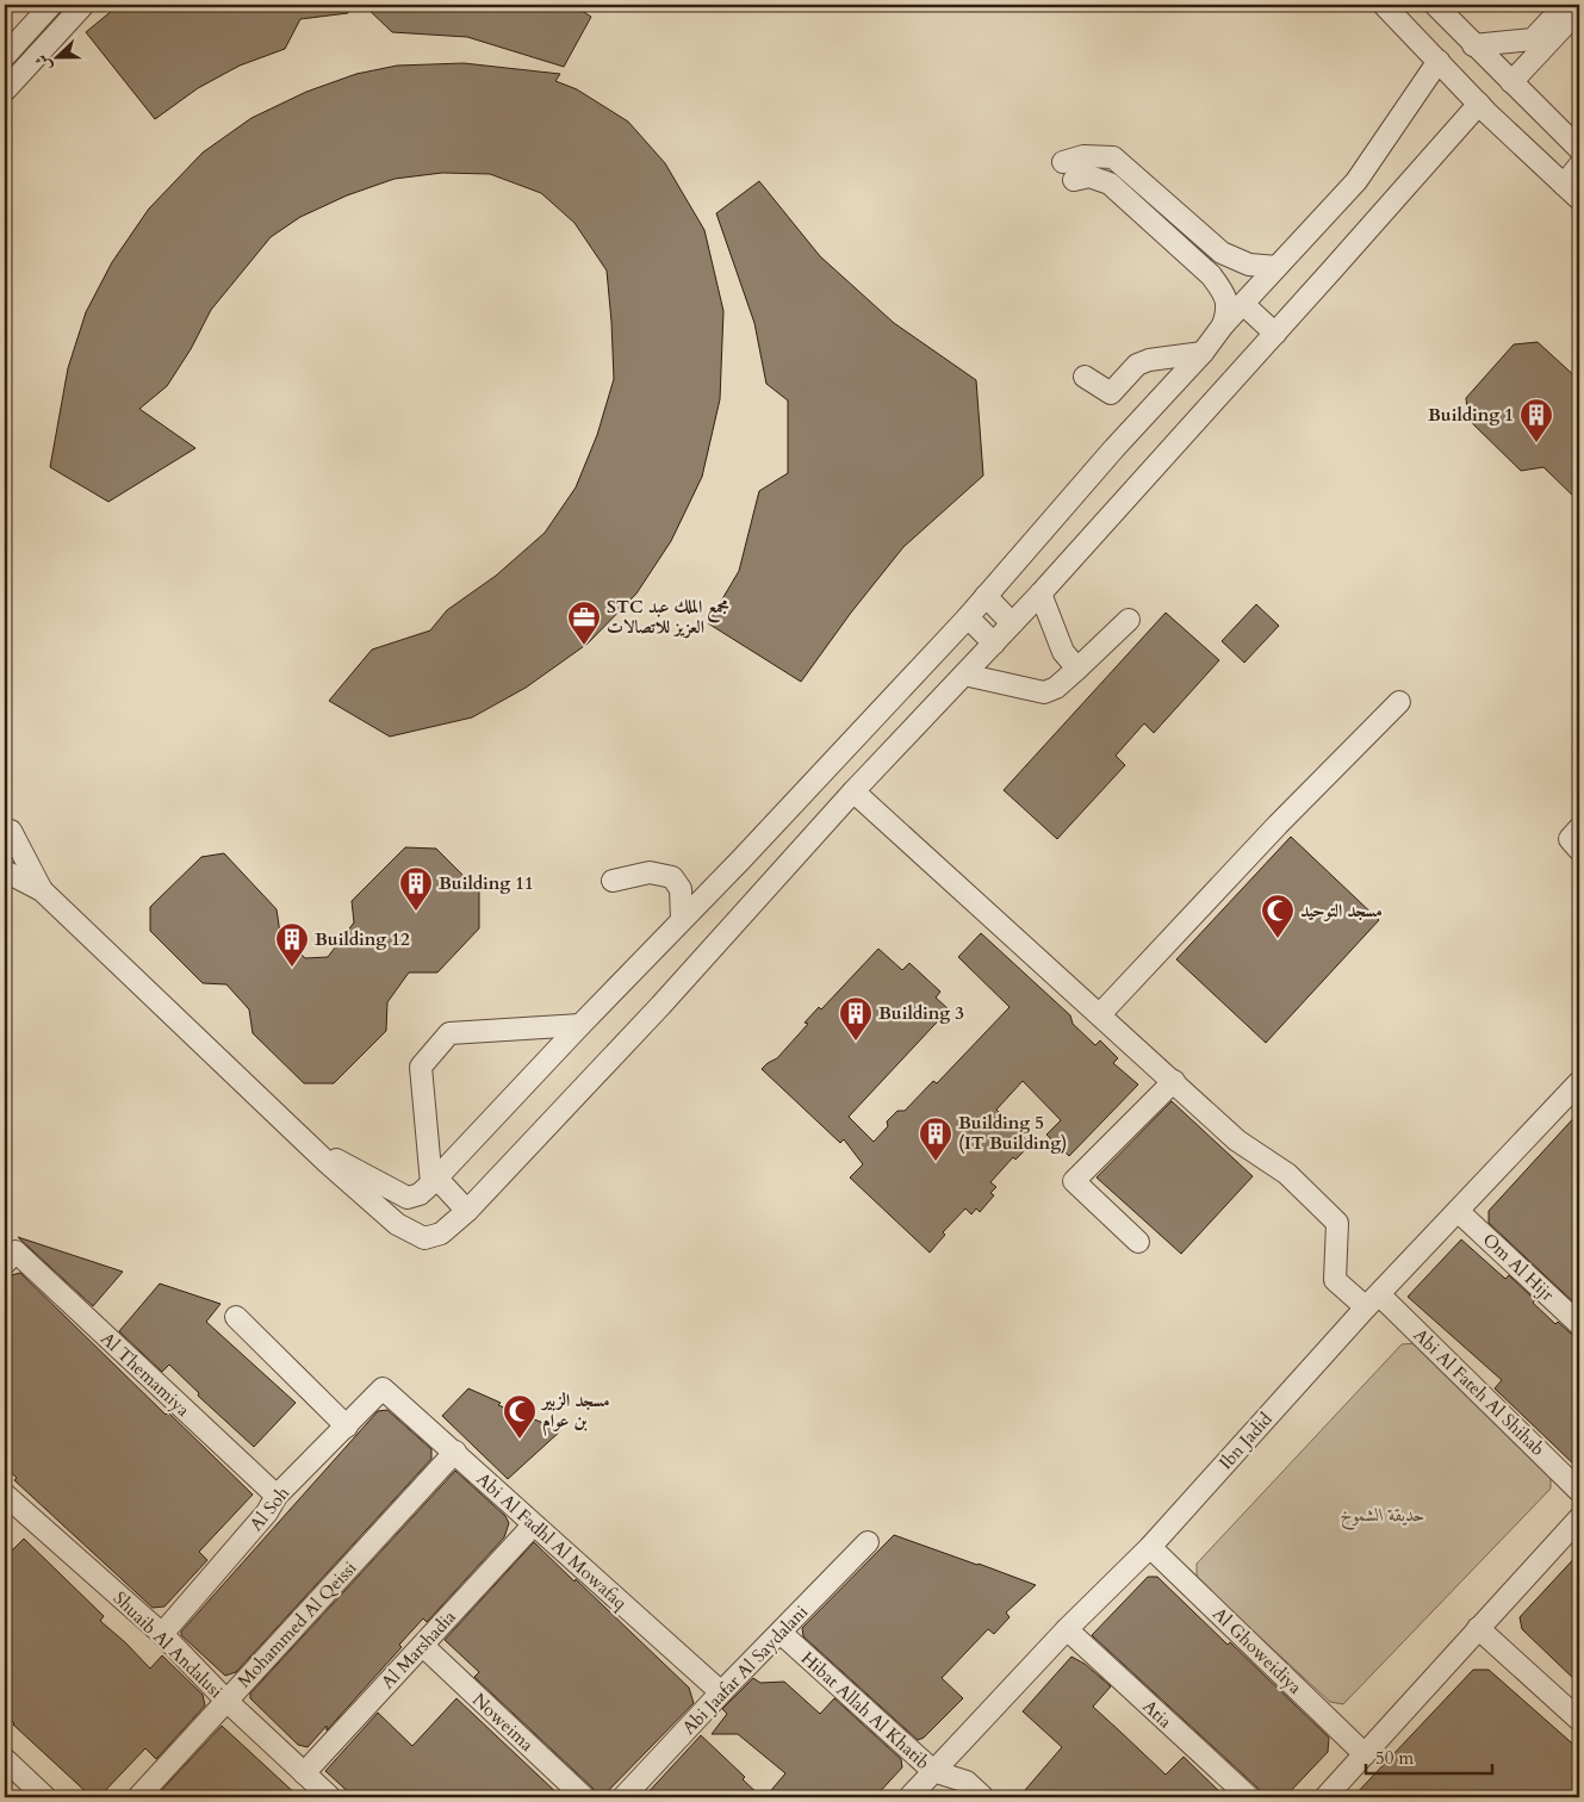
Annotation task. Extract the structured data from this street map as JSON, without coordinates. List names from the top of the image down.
{
  "streets": {
    "street": [
      "Om Al Hijr",
      "Al Themamiya",
      "Abi Al Fateh Al Shihab",
      "Ibn Jadid",
      "Al Soh",
      "Abi Al Fadhl Al Mowafaq",
      "Mohammed Al Qeissi",
      "Shuaib Al Andalusi",
      "Al Marshadia",
      "Al Ghoweidiya",
      "Abi Jaafar Al Saydalani",
      "Hibat Allah Al Khatib",
      "Atia",
      "Noweima"
    ]
  },
  "crossings": [
    ["Om Al Hijr", "Ibn Jadid"],
    ["Al Themamiya", "Al Soh"],
    ["Abi Al Fateh Al Shihab", "Ibn Jadid"],
    ["Ibn Jadid", "Al Ghoweidiya"],
    ["Ibn Jadid", "Hibat Allah Al Khatib"],
    ["Ibn Jadid", "Atia"],
    ["Al Soh", "Abi Al Fadhl Al Mowafaq"],
    ["Al Soh", "Shuaib Al Andalusi"],
    ["Abi Al Fadhl Al Mowafaq", "Mohammed Al Qeissi"],
    ["Abi Al Fadhl Al Mowafaq", "Al Marshadia"],
    ["Abi Al Fadhl Al Mowafaq", "Abi Jaafar Al Saydalani"],
    ["Mohammed Al Qeissi", "Shuaib Al Andalusi"],
    ["Shuaib Al Andalusi", "Al Marshadia"],
    ["Al Marshadia", "Noweima"],
    ["Abi Jaafar Al Saydalani", "Hibat Allah Al Khatib"]
  ],
  "parks": ["حديقة الشموخ"],
  "places": {
    "building": [
      "Building 1",
      "Building 11",
      "Building 12",
      "Building 3",
      "Building 5 (IT Building)"
    ],
    "office": ["STC مجمع الملك عبد العزيز للاتصالات"],
    "mosque": ["مسجد التوحيد", "مسجد الزبير بن عوام"]
  },
  "scale_bar": "50 m",
  "north": "left"
}
